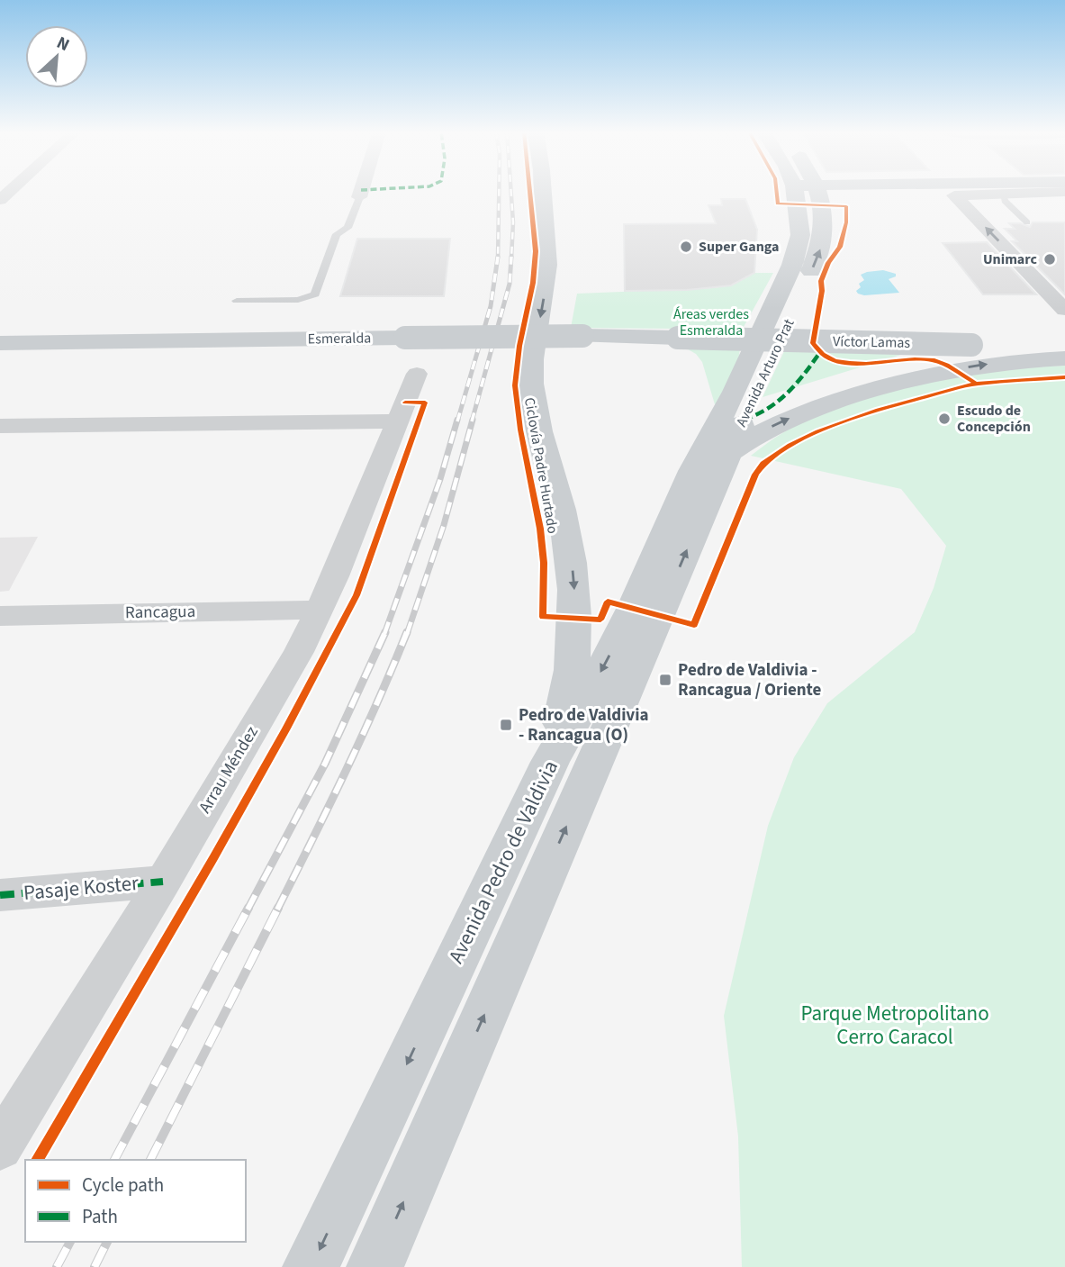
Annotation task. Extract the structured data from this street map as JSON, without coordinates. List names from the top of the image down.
{
  "streets": {
    "main road": [
      "Esmeralda",
      "Víctor Lamas",
      "Avenida Arturo Prat",
      "Avenida Pedro de Valdivia"
    ],
    "street": ["Rancagua", "Arrau Méndez", "Pasaje Koster"],
    "cycle path": ["Ciclovía Padre Hurtado"]
  },
  "crossings": [
    ["Esmeralda", "Víctor Lamas"],
    ["Avenida Arturo Prat", "Avenida Pedro de Valdivia"],
    ["Rancagua", "Arrau Méndez"],
    ["Arrau Méndez", "Pasaje Koster"]
  ],
  "one_way": ["Avenida Pedro de Valdivia"],
  "parks": ["Áreas verdes Esmeralda", "Parque Metropolitano Cerro Caracol"],
  "places": {
    "other": ["Super Ganga", "Unimarc", "Escudo de Concepción"],
    "transit": ["Pedro de Valdivia - Rancagua / Oriente", "Pedro de Valdivia - Rancagua (O)"]
  },
  "legend": ["Cycle path", "Path"],
  "north": "top right"
}
